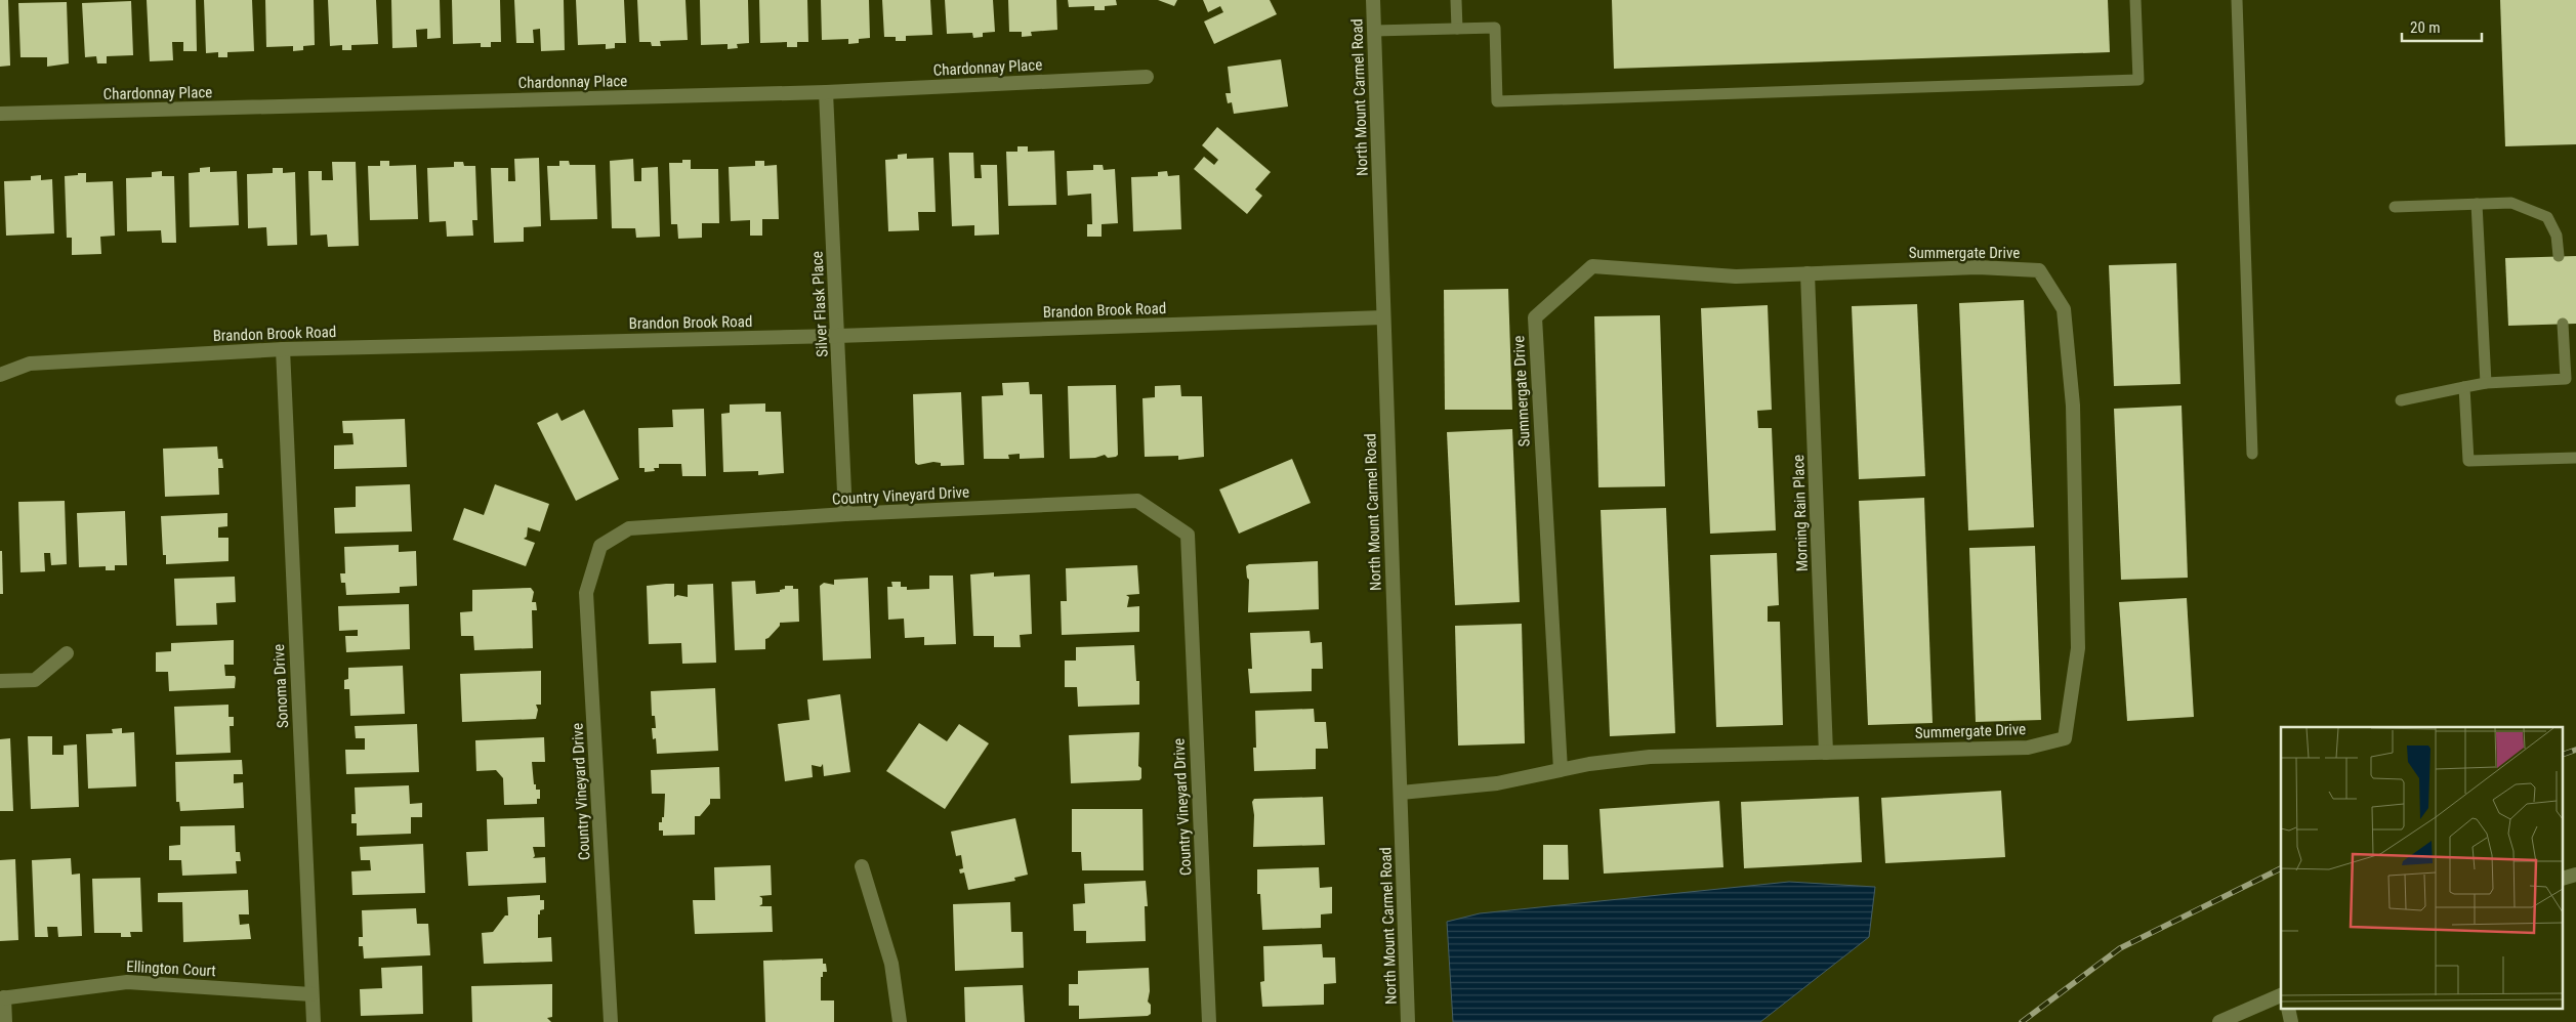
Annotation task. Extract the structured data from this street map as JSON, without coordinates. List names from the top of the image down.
{
  "streets": {
    "street": [
      "Chardonnay Place",
      "North Mount Carmel Road",
      "Summergate Drive",
      "Silver Flask Place",
      "Brandon Brook Road",
      "Country Vineyard Drive",
      "Morning Rain Place",
      "Sonoma Drive",
      "Ellington Court"
    ]
  },
  "crossings": [
    ["Chardonnay Place", "Silver Flask Place"],
    ["North Mount Carmel Road", "Summergate Drive"],
    ["North Mount Carmel Road", "Brandon Brook Road"],
    ["Summergate Drive", "Morning Rain Place"],
    ["Silver Flask Place", "Brandon Brook Road"],
    ["Silver Flask Place", "Country Vineyard Drive"],
    ["Brandon Brook Road", "Sonoma Drive"],
    ["Sonoma Drive", "Ellington Court"]
  ],
  "scale_bar": "20 m"
}
